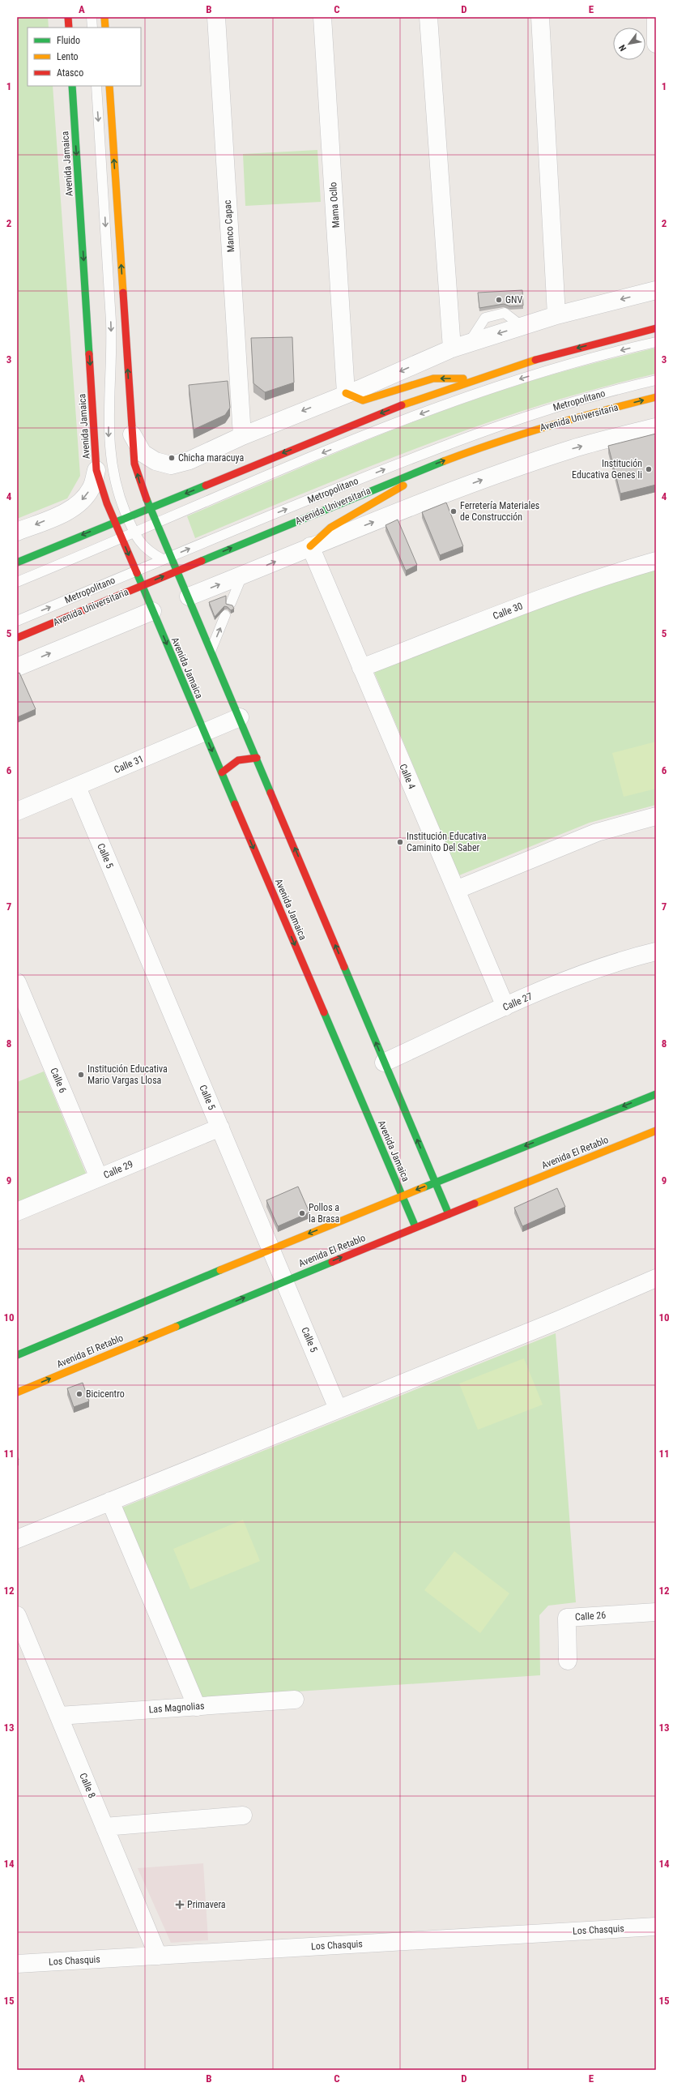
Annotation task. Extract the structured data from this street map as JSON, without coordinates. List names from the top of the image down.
{
  "streets": {
    "main road": ["Avenida Jamaica", "Avenida Universitaria", "Avenida El Retablo"],
    "street": [
      "Mama Ocllo",
      "Manco Capac",
      "Calle 30",
      "Calle 31",
      "Calle 4",
      "Calle 5",
      "Calle 27",
      "Calle 6",
      "Calle 29",
      "Calle 26",
      "Las Magnolias",
      "Calle 8",
      "Los Chasquis"
    ],
    "lane": ["Metropolitano"]
  },
  "crossings": [
    ["Avenida Jamaica", "Metropolitano"],
    ["Avenida Jamaica", "Avenida Universitaria"],
    ["Avenida Jamaica", "Calle 31"],
    ["Avenida Jamaica", "Avenida El Retablo"],
    ["Calle 30", "Calle 4"],
    ["Calle 31", "Calle 5"],
    ["Calle 4", "Calle 27"],
    ["Calle 5", "Avenida El Retablo"],
    ["Calle 5", "Calle 29"],
    ["Calle 6", "Calle 29"],
    ["Las Magnolias", "Calle 8"],
    ["Calle 8", "Los Chasquis"]
  ],
  "places": {
    "other": [
      "GNV",
      "Chicha maracuya",
      "Institución Educativa Genes Ii",
      "Ferretería Materiales de Construcción",
      "Institución Educativa Caminito Del Saber",
      "Institución Educativa Mario Vargas Llosa",
      "Pollos a la Brasa",
      "Bicicentro"
    ],
    "health": ["Primavera"]
  },
  "legend": ["Fluido", "Lento", "Atasco"],
  "north": "bottom left",
  "grid": {
    "columns": [
      "A",
      "B",
      "C",
      "D",
      "E"
    ],
    "rows": [
      "1",
      "2",
      "3",
      "4",
      "5",
      "6",
      "7",
      "8",
      "9",
      "10",
      "11",
      "12",
      "13",
      "14",
      "15"
    ]
  }
}
